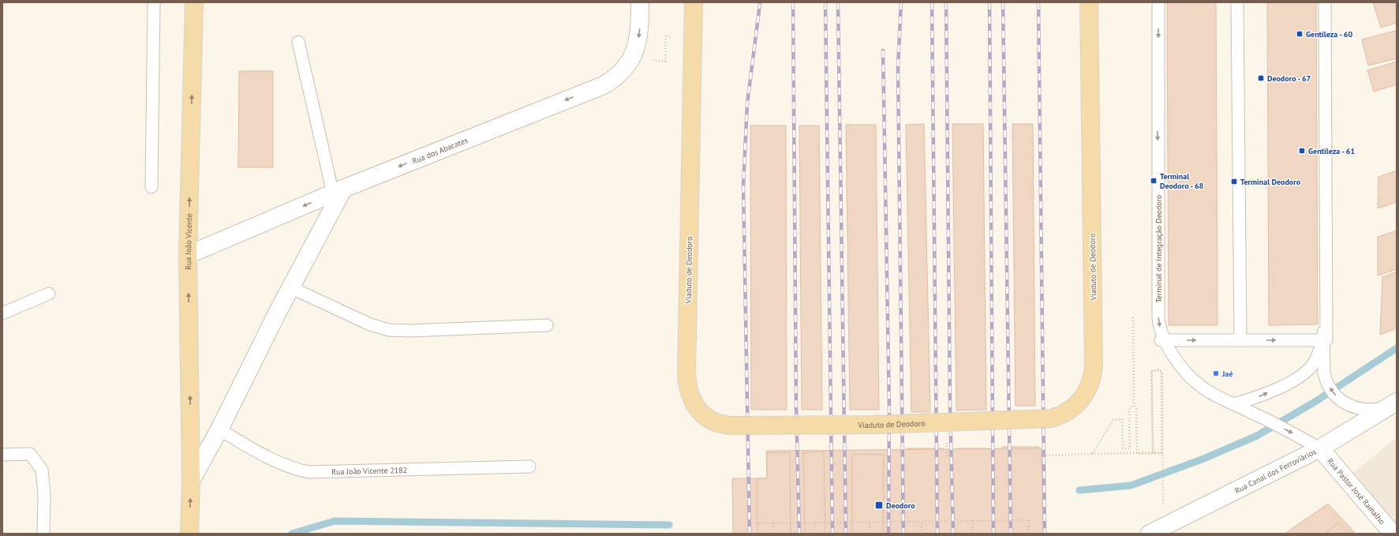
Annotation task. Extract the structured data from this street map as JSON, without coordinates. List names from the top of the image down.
{
  "streets": {
    "main road": ["Rua João Vicente", "Viaduto de Deodoro"],
    "street": ["Rua dos Abacates", "Rua Canal dos Ferroviários", "Rua Pastor José Ramalho"],
    "lane": ["Terminal de Integração Deodoro", "Rua João Vicente 2182"]
  },
  "crossings": [
    ["Rua dos Abacates", "Rua João Vicente"],
    ["Rua João Vicente", "Rua João Vicente 2182"],
    ["Terminal de Integração Deodoro", "Rua Canal dos Ferroviários"],
    ["Terminal de Integração Deodoro", "Rua Pastor José Ramalho"],
    ["Rua Canal dos Ferroviários", "Rua Pastor José Ramalho"]
  ],
  "one_way": ["Rua dos Abacates", "Rua João Vicente"],
  "places": {
    "transit": [
      "Gentileza - 60",
      "Deodoro - 67",
      "Gentileza - 61",
      "Terminal Deodoro - 68",
      "Terminal Deodoro",
      "Deodoro"
    ],
    "other": ["Jaé"]
  }
}
